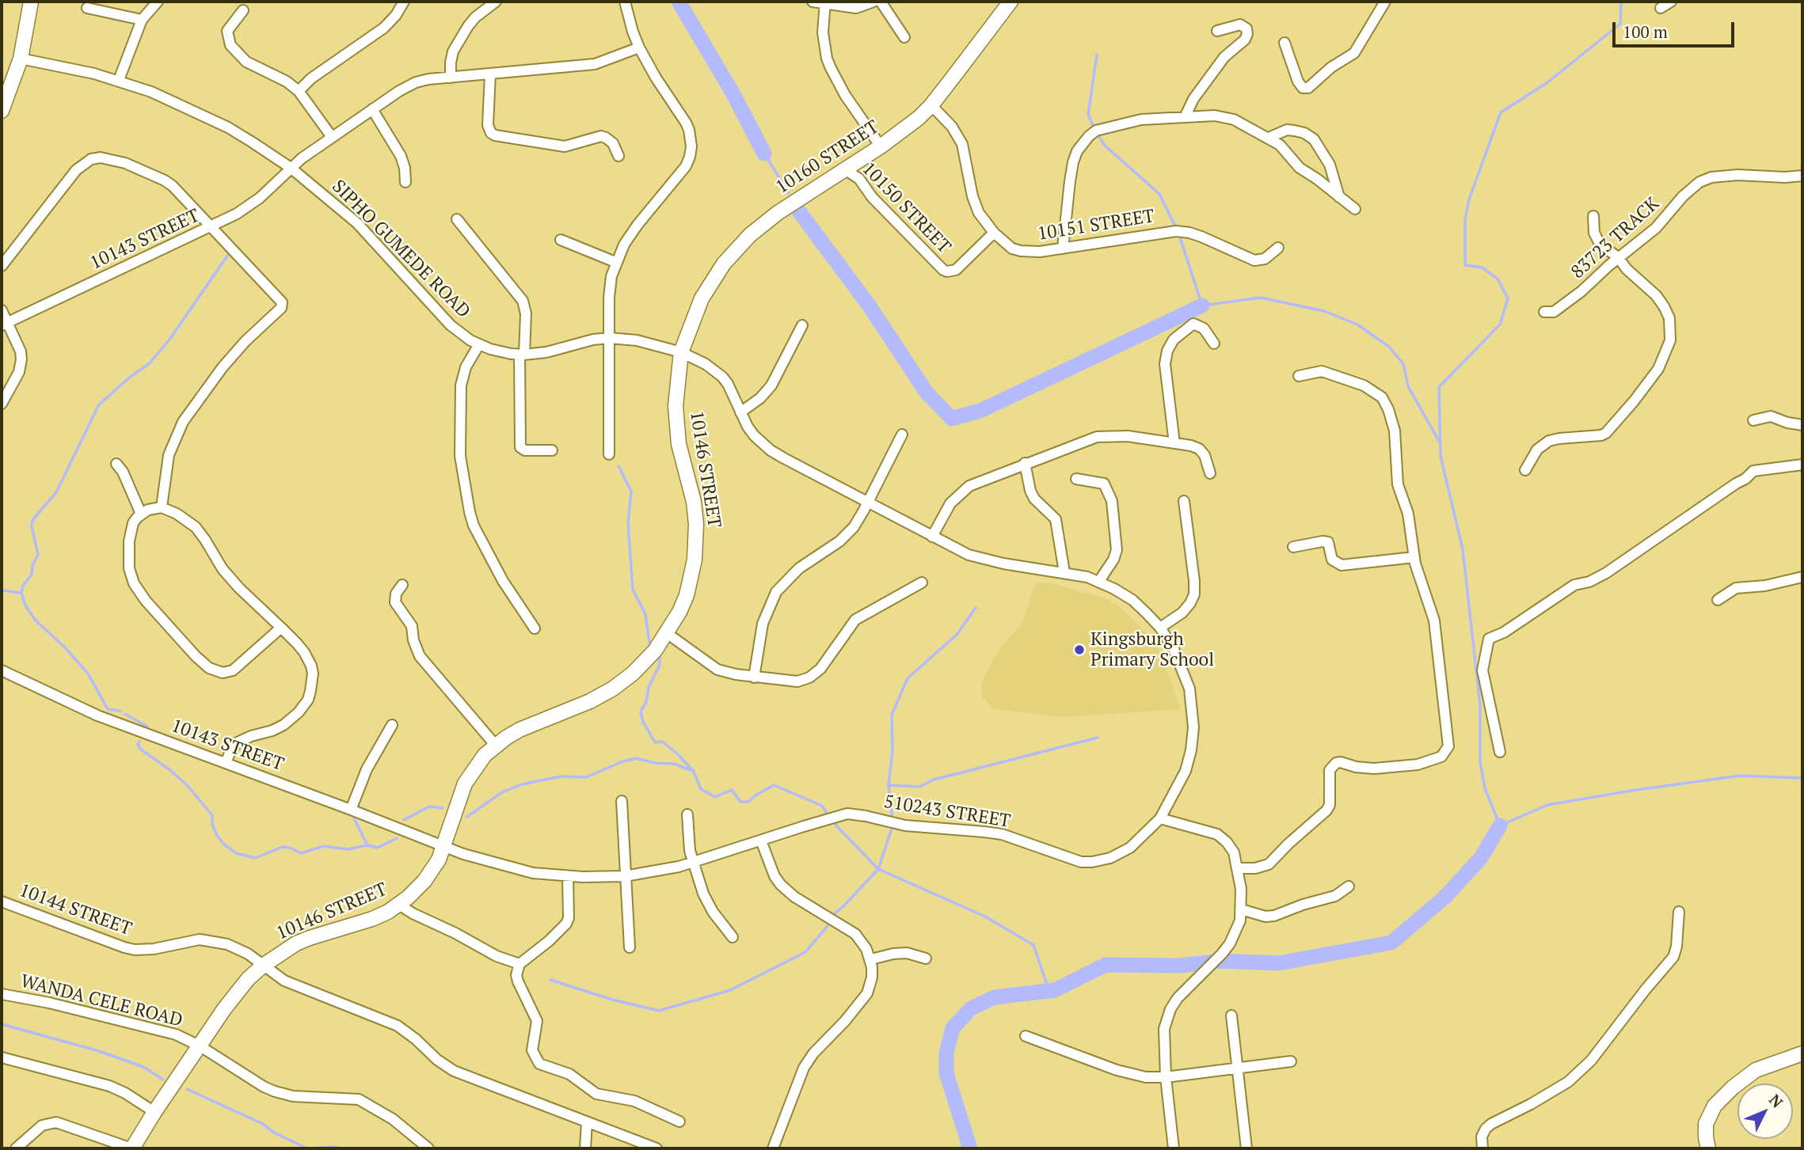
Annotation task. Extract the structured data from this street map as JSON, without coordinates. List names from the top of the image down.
{
  "streets": {
    "street": [
      "10160 STREET",
      "10150 STREET",
      "10151 STREET",
      "83723 TRACK",
      "10143 STREET",
      "SIPHO GUMEDE ROAD",
      "10146 STREET",
      "510243 STREET",
      "10144 STREET",
      "WANDA CELE ROAD"
    ]
  },
  "crossings": [
    ["10160 STREET", "10150 STREET"],
    ["10160 STREET", "10151 STREET"],
    ["10160 STREET", "SIPHO GUMEDE ROAD"],
    ["10160 STREET", "10146 STREET"],
    ["10160 STREET", "510243 STREET"],
    ["10150 STREET", "10151 STREET"],
    ["10143 STREET", "SIPHO GUMEDE ROAD"],
    ["10143 STREET", "10146 STREET"],
    ["10143 STREET", "510243 STREET"],
    ["SIPHO GUMEDE ROAD", "10146 STREET"],
    ["SIPHO GUMEDE ROAD", "510243 STREET"],
    ["10146 STREET", "510243 STREET"],
    ["10146 STREET", "10144 STREET"],
    ["10146 STREET", "WANDA CELE ROAD"]
  ],
  "places": ["Kingsburgh Primary School"],
  "scale_bar": "100 m",
  "north": "top right"
}
